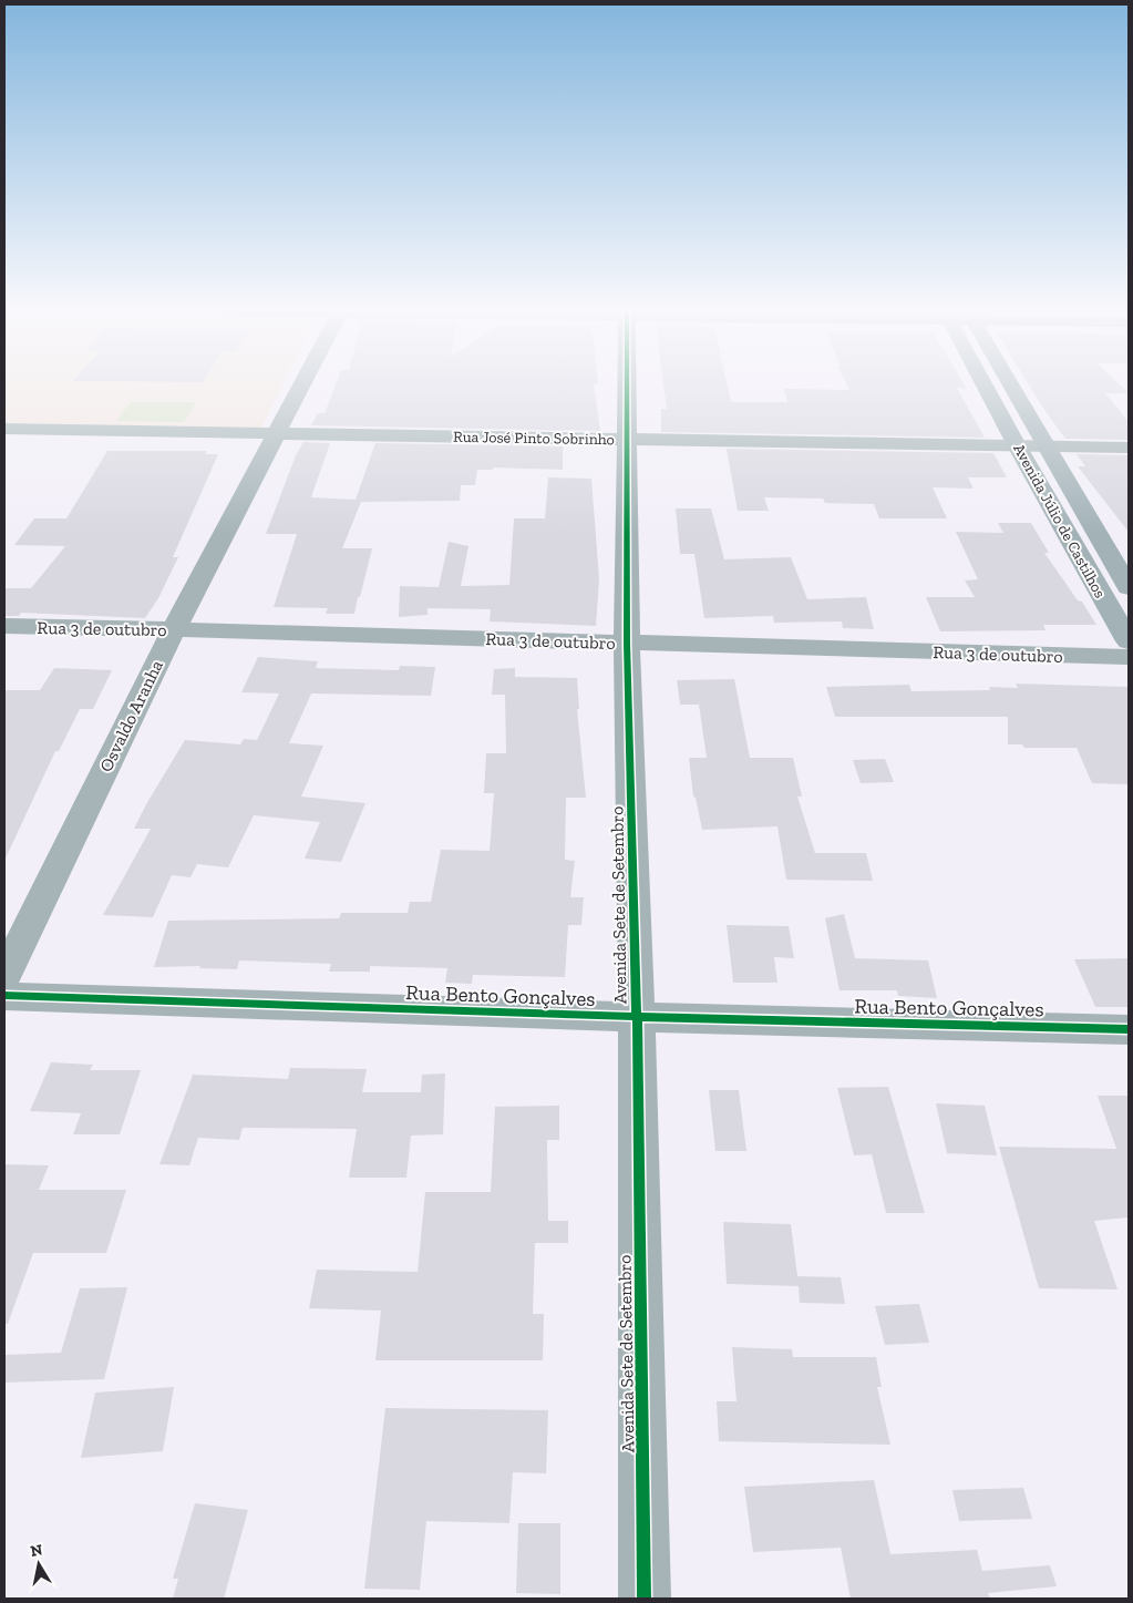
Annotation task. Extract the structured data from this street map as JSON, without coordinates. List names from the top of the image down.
{
  "streets": {
    "street": [
      "Rua José Pinto Sobrinho",
      "Avenida Júlio de Castilhos",
      "Rua 3 de outubro",
      "Osvaldo Aranha",
      "Avenida Sete de Setembro",
      "Rua Bento Gonçalves"
    ]
  },
  "crossings": [
    ["Rua José Pinto Sobrinho", "Avenida Júlio de Castilhos"],
    ["Rua José Pinto Sobrinho", "Osvaldo Aranha"],
    ["Rua José Pinto Sobrinho", "Avenida Sete de Setembro"],
    ["Rua 3 de outubro", "Osvaldo Aranha"],
    ["Rua 3 de outubro", "Avenida Sete de Setembro"],
    ["Avenida Sete de Setembro", "Rua Bento Gonçalves"]
  ],
  "north": "top"
}
